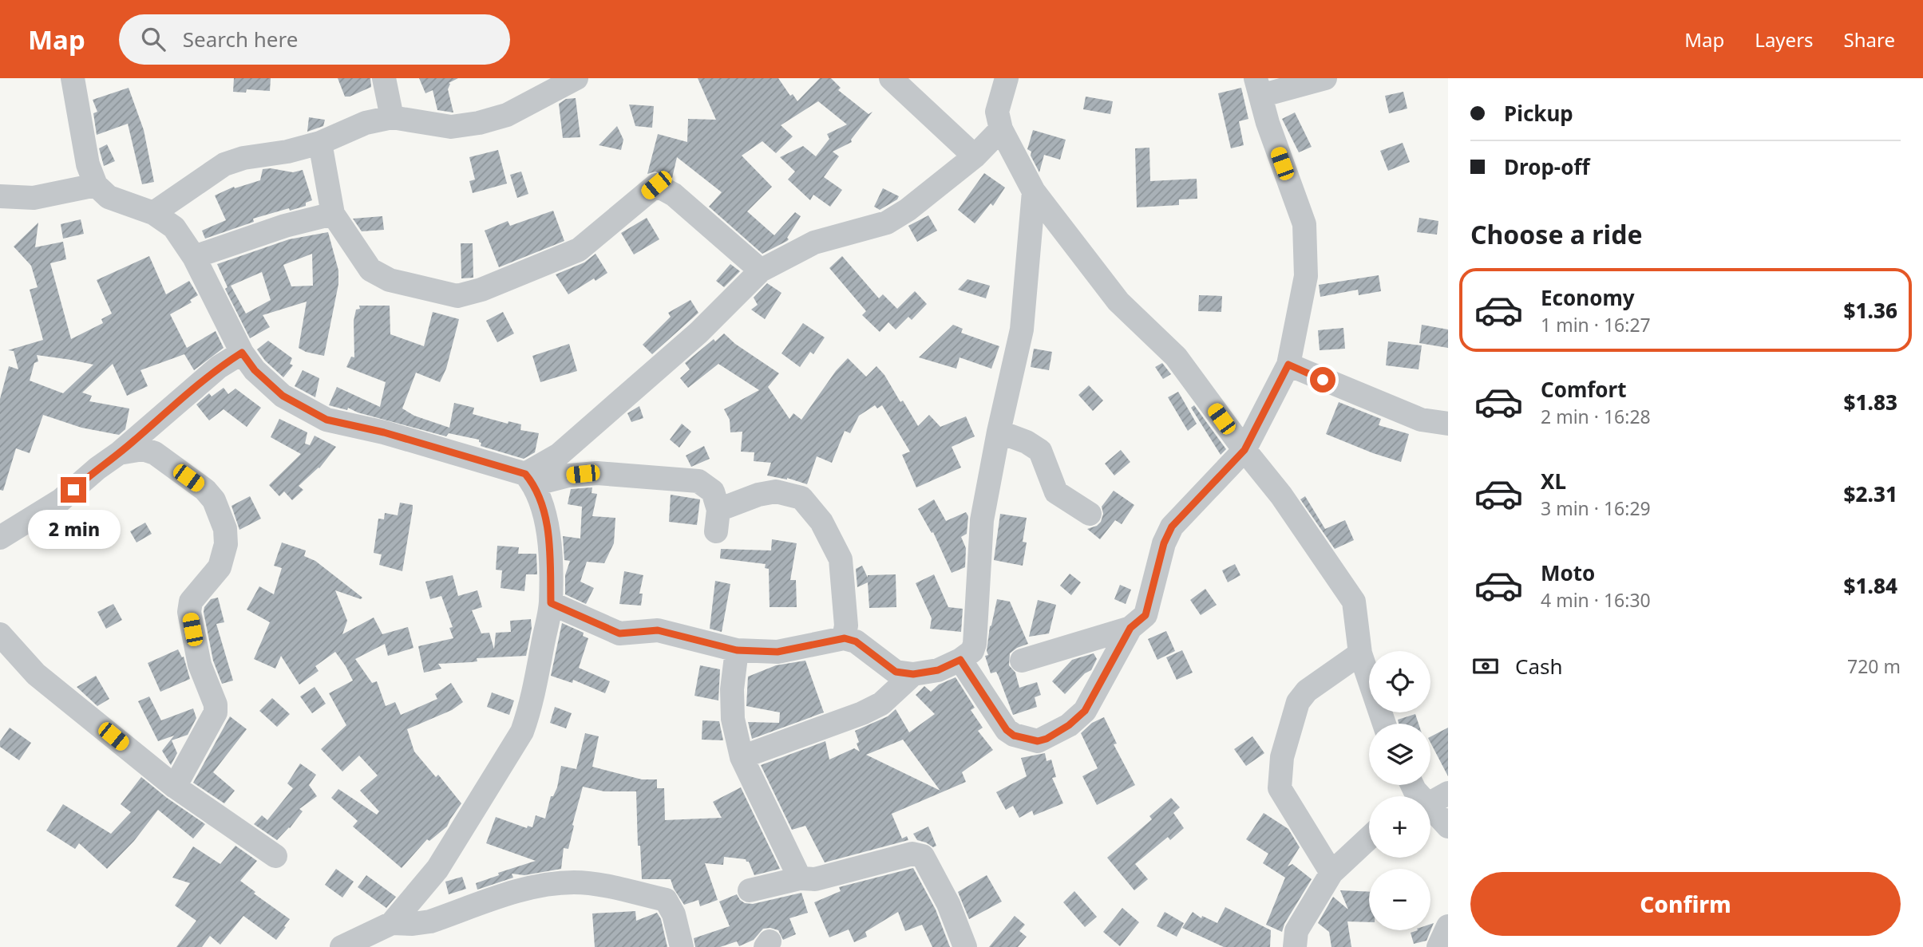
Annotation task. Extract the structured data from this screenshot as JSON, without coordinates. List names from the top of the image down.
{
  "page": {
    "header": "Map",
    "search": "Search here",
    "nav": ["Map", "Layers", "Share"],
    "banner": ["Pickup", "Drop-off"],
    "heading": "Choose a ride",
    "list": [
      {
        "name": "Economy",
        "note": "1 min · 16:27",
        "value": "$1.36"
      },
      {
        "name": "Comfort",
        "note": "2 min · 16:28",
        "value": "$1.83"
      },
      {
        "name": "XL",
        "note": "3 min · 16:29",
        "value": "$2.31"
      },
      {
        "name": "Moto",
        "note": "4 min · 16:30",
        "value": "$1.84"
      }
    ],
    "bubble": "2 min",
    "pay": ["Cash", "720 m"],
    "map_buttons": ["+", "−"],
    "buttons": "Confirm"
  }
}
